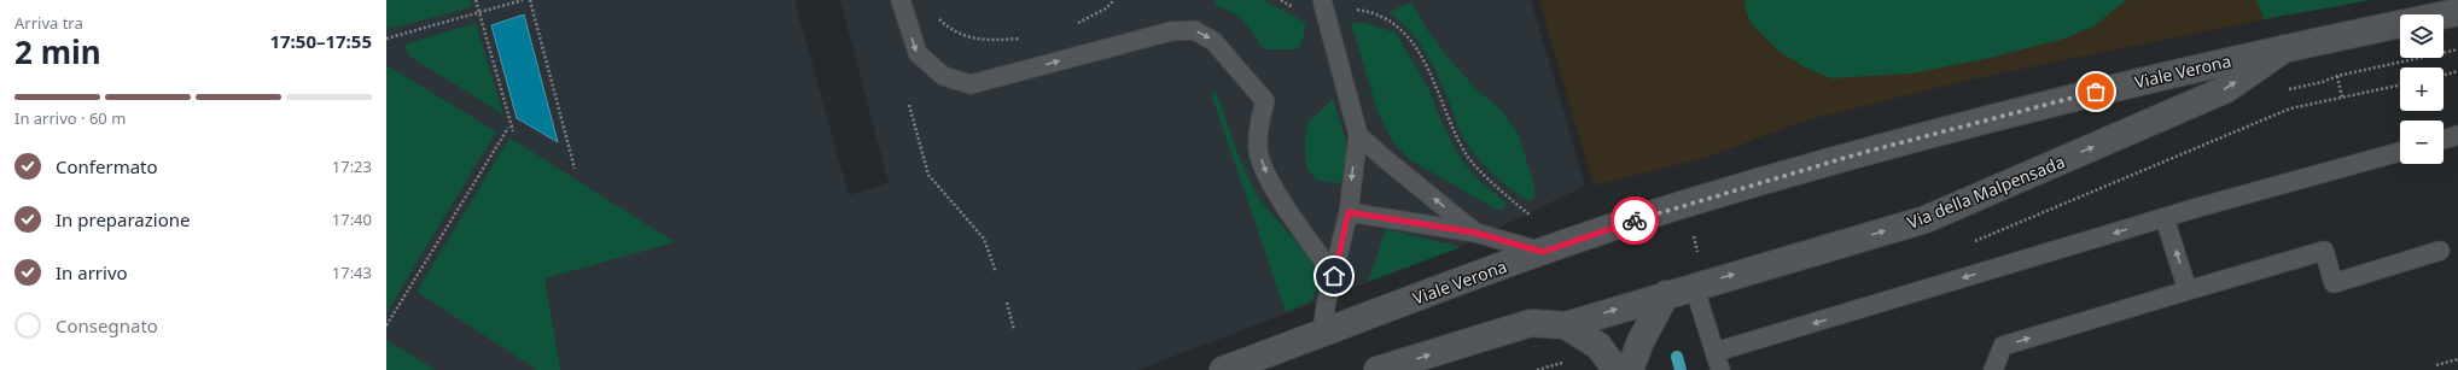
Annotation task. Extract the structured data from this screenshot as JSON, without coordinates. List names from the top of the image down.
{
  "streets": {
    "main road": ["Viale Verona", "Via della Malpensada"]
  },
  "crossings": [
    ["Viale Verona", "Via della Malpensada"]
  ],
  "one_way": ["Via della Malpensada"],
  "page": {
    "heading": ["2 min", "Arriva tra", "17:50–17:55"],
    "map_buttons": ["+", "−"],
    "bar": "In arrivo · 60 m",
    "list": [
      ["Confermato", "17:23"],
      ["In preparazione", "17:40"],
      ["In arrivo", "17:43"],
      "Consegnato"
    ]
  }
}
